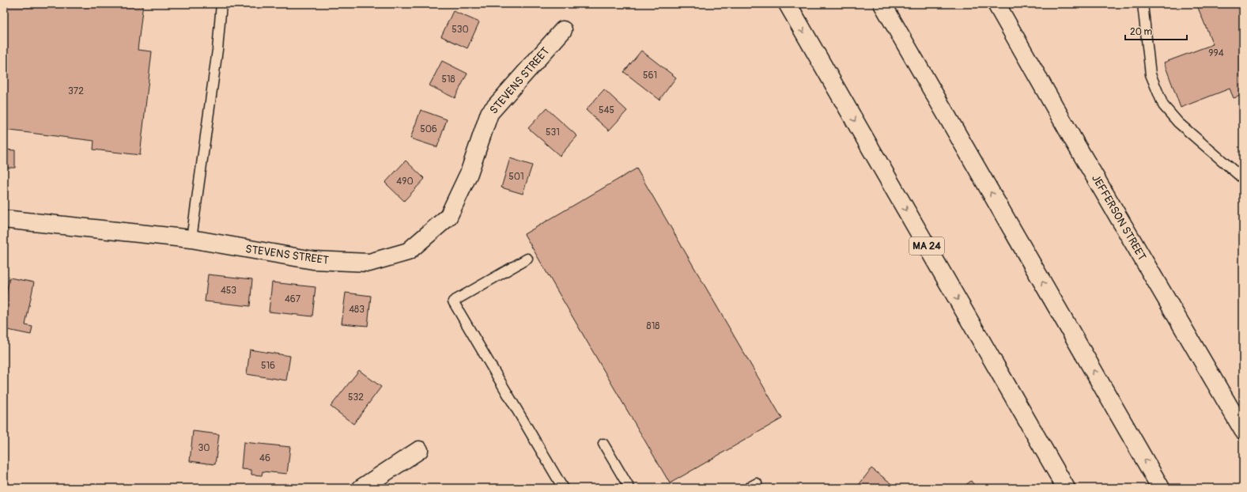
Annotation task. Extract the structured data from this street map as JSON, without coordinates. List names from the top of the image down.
{
  "streets": {
    "main road": ["STEVENS STREET", "JEFFERSON STREET", "MA 24"]
  },
  "house_numbers": [
    "530",
    "994",
    "561",
    "518",
    "372",
    "545",
    "506",
    "531",
    "501",
    "490",
    "453",
    "467",
    "483",
    "818",
    "516",
    "532",
    "30",
    "46"
  ],
  "scale_bar": "20 m"
}
